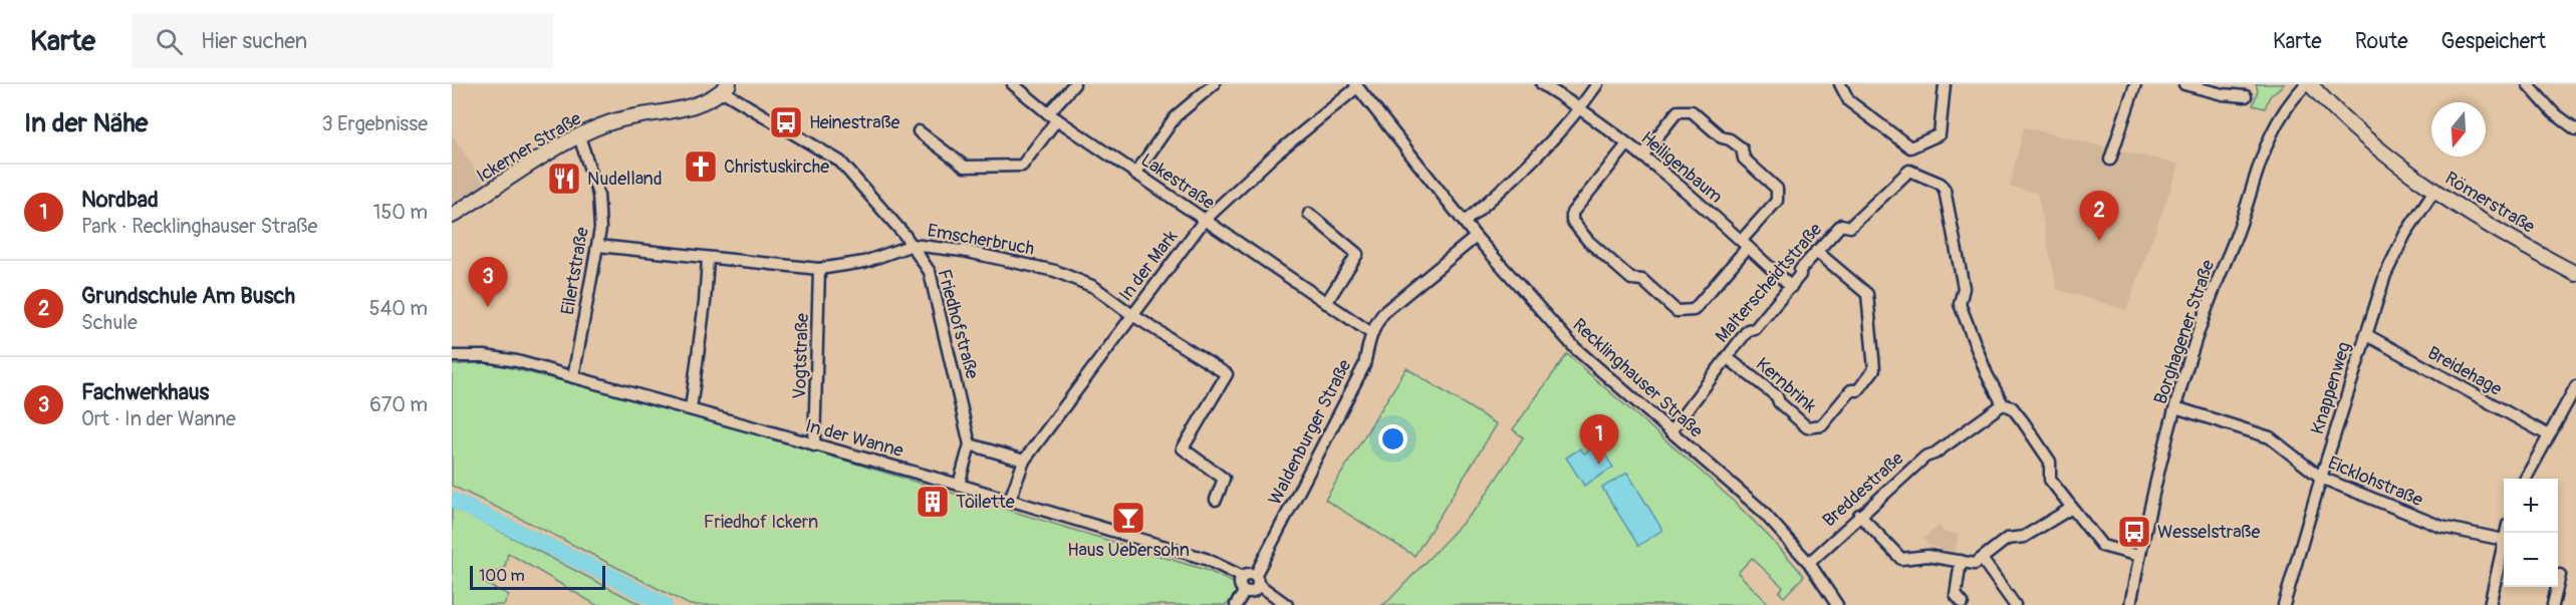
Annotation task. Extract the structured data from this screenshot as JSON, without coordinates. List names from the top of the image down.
{
  "streets": {
    "main road": ["Ickerner Straße", "Römerstraße"],
    "street": [
      "Heiligenbaum",
      "Lakestraße",
      "Emscherbruch",
      "In der Mark",
      "Eilertstraße",
      "Malterscheidtstraße",
      "Friedhofstraße",
      "Borghagener Straße",
      "Vogtstraße",
      "Breidehage",
      "Recklinghauser Straße",
      "Kernbrink",
      "Knappenweg",
      "Waldenburger Straße",
      "In der Wanne",
      "Eicklohstraße",
      "Breddestraße"
    ]
  },
  "crossings": [
    ["Ickerner Straße", "Eilertstraße"],
    ["Ickerner Straße", "Friedhofstraße"],
    ["Heiligenbaum", "Malterscheidtstraße"],
    ["Lakestraße", "In der Mark"],
    ["Lakestraße", "Waldenburger Straße"],
    ["Römerstraße", "Borghagener Straße"],
    ["Römerstraße", "Knappenweg"],
    ["Emscherbruch", "In der Mark"],
    ["Emscherbruch", "Eilertstraße"],
    ["Emscherbruch", "Friedhofstraße"],
    ["Emscherbruch", "Vogtstraße"],
    ["In der Mark", "Recklinghauser Straße"],
    ["In der Mark", "In der Wanne"],
    ["Eilertstraße", "In der Wanne"],
    ["Malterscheidtstraße", "Recklinghauser Straße"],
    ["Malterscheidtstraße", "Kernbrink"],
    ["Malterscheidtstraße", "Breddestraße"],
    ["Friedhofstraße", "In der Wanne"],
    ["Borghagener Straße", "Eicklohstraße"],
    ["Vogtstraße", "In der Wanne"],
    ["Breidehage", "Knappenweg"],
    ["Recklinghauser Straße", "Waldenburger Straße"],
    ["Recklinghauser Straße", "Breddestraße"],
    ["Knappenweg", "Eicklohstraße"],
    ["Waldenburger Straße", "In der Wanne"]
  ],
  "parks": ["Friedhof Ickern"],
  "places": {
    "bus stop": ["Heinestraße", "Wesselstraße"],
    "church": ["Christuskirche"],
    "restaurant": ["Nudelland"],
    "building": ["Toilette"],
    "bar": ["Haus Uebersohn"]
  },
  "scale_bar": "100 m",
  "north": "bottom",
  "page": {
    "header": "Karte",
    "search": "Hier suchen",
    "nav": ["Karte", "Route", "Gespeichert"],
    "heading": ["In der Nähe", "3 Ergebnisse"],
    "list": [
      {
        "mark": "1",
        "name": "Nordbad",
        "note": "Park · Recklinghauser Straße",
        "value": "150 m"
      },
      {
        "mark": "2",
        "name": "Grundschule Am Busch",
        "note": "Schule",
        "value": "540 m"
      },
      {
        "mark": "3",
        "name": "Fachwerkhaus",
        "note": "Ort · In der Wanne",
        "value": "670 m"
      }
    ],
    "pins": ["2", "3", "1"],
    "map_buttons": ["+", "−"],
    "scale": "100 m"
  }
}
